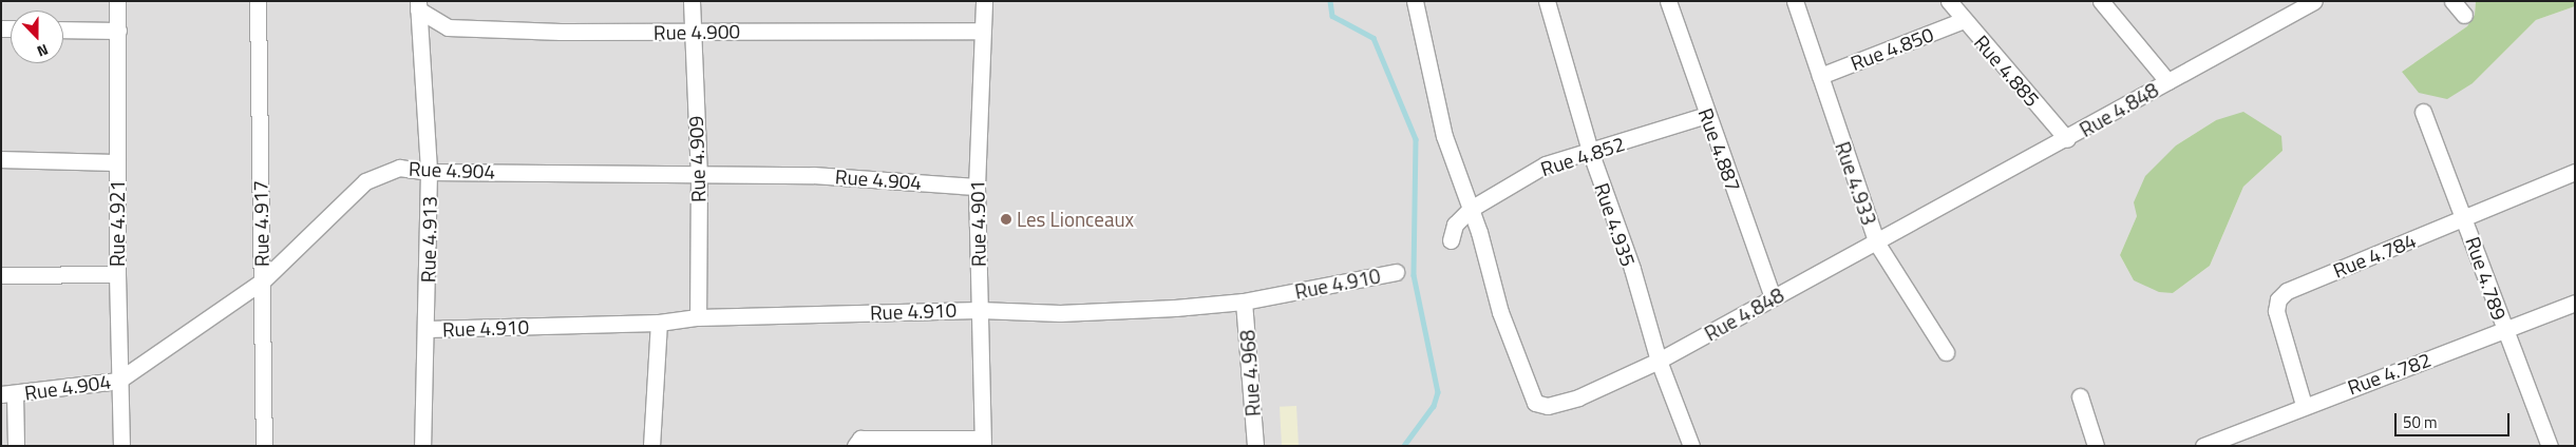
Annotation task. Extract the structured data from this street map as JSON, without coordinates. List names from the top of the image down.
{
  "streets": {
    "street": [
      "Rue 4.900",
      "Rue 4.850",
      "Rue 4.885",
      "Rue 4.848",
      "Rue 4.887",
      "Rue 4.852",
      "Rue 4.909",
      "Rue 4.904",
      "Rue 4.933",
      "Rue 4.921",
      "Rue 4.917",
      "Rue 4.901",
      "Rue 4.935",
      "Rue 4.913",
      "Rue 4.784",
      "Rue 4.789",
      "Rue 4.910",
      "Rue 4.968",
      "Rue 4.782"
    ]
  },
  "crossings": [
    ["Rue 4.900", "Rue 4.909"],
    ["Rue 4.900", "Rue 4.901"],
    ["Rue 4.900", "Rue 4.913"],
    ["Rue 4.850", "Rue 4.885"],
    ["Rue 4.850", "Rue 4.933"],
    ["Rue 4.885", "Rue 4.848"],
    ["Rue 4.848", "Rue 4.887"],
    ["Rue 4.848", "Rue 4.852"],
    ["Rue 4.848", "Rue 4.933"],
    ["Rue 4.848", "Rue 4.935"],
    ["Rue 4.887", "Rue 4.852"],
    ["Rue 4.852", "Rue 4.935"],
    ["Rue 4.909", "Rue 4.904"],
    ["Rue 4.909", "Rue 4.910"],
    ["Rue 4.904", "Rue 4.921"],
    ["Rue 4.904", "Rue 4.917"],
    ["Rue 4.904", "Rue 4.901"],
    ["Rue 4.904", "Rue 4.913"],
    ["Rue 4.901", "Rue 4.910"],
    ["Rue 4.913", "Rue 4.910"],
    ["Rue 4.784", "Rue 4.789"],
    ["Rue 4.784", "Rue 4.782"],
    ["Rue 4.789", "Rue 4.782"],
    ["Rue 4.910", "Rue 4.968"]
  ],
  "places": ["Les Lionceaux"],
  "scale_bar": "50 m",
  "north": "bottom"
}
